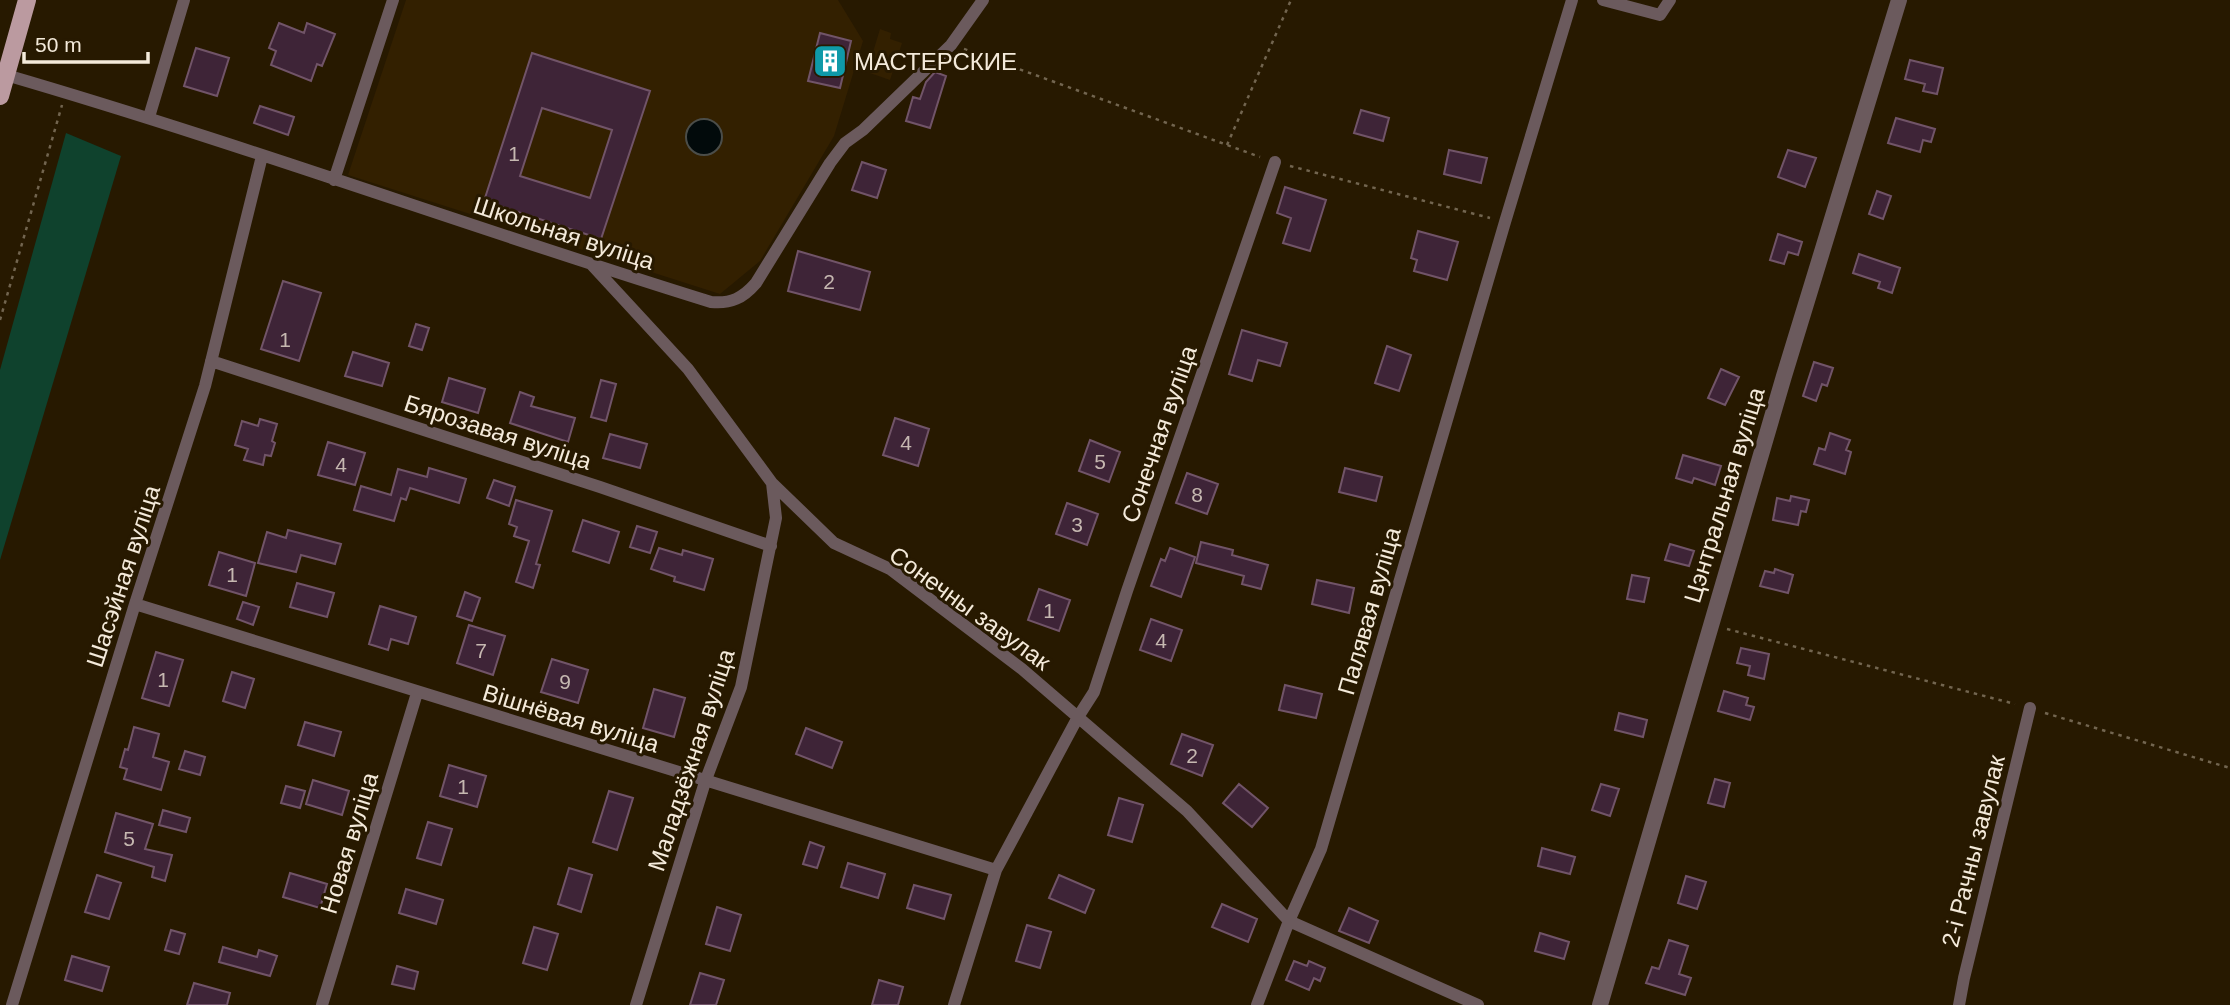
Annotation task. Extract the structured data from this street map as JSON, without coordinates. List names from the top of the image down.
{
  "streets": {
    "street": [
      "Школьная вуліца",
      "Бярозавая вуліца",
      "Сонечная вуліца",
      "Цэнтральная вуліца",
      "Шасэйная вуліца",
      "Сонечны завулак",
      "Палявая вуліца",
      "Вішнёвая вуліца",
      "Маладзёжная вуліца",
      "Новая вуліца",
      "2-і Рачны завулак"
    ]
  },
  "crossings": [
    ["Школьная вуліца", "Шасэйная вуліца"],
    ["Школьная вуліца", "Сонечны завулак"],
    ["Бярозавая вуліца", "Шасэйная вуліца"],
    ["Бярозавая вуліца", "Маладзёжная вуліца"],
    ["Сонечная вуліца", "Сонечны завулак"],
    ["Шасэйная вуліца", "Вішнёвая вуліца"],
    ["Сонечны завулак", "Палявая вуліца"],
    ["Сонечны завулак", "Маладзёжная вуліца"],
    ["Вішнёвая вуліца", "Маладзёжная вуліца"],
    ["Вішнёвая вуліца", "Новая вуліца"]
  ],
  "places": {
    "building": ["МАСТЕРСКИЕ"]
  },
  "house_numbers": [
    "1",
    "2",
    "1",
    "4",
    "5",
    "4",
    "8",
    "3",
    "1",
    "1",
    "4",
    "7",
    "1",
    "9",
    "2",
    "1",
    "5"
  ],
  "scale_bar": "50 m"
}
